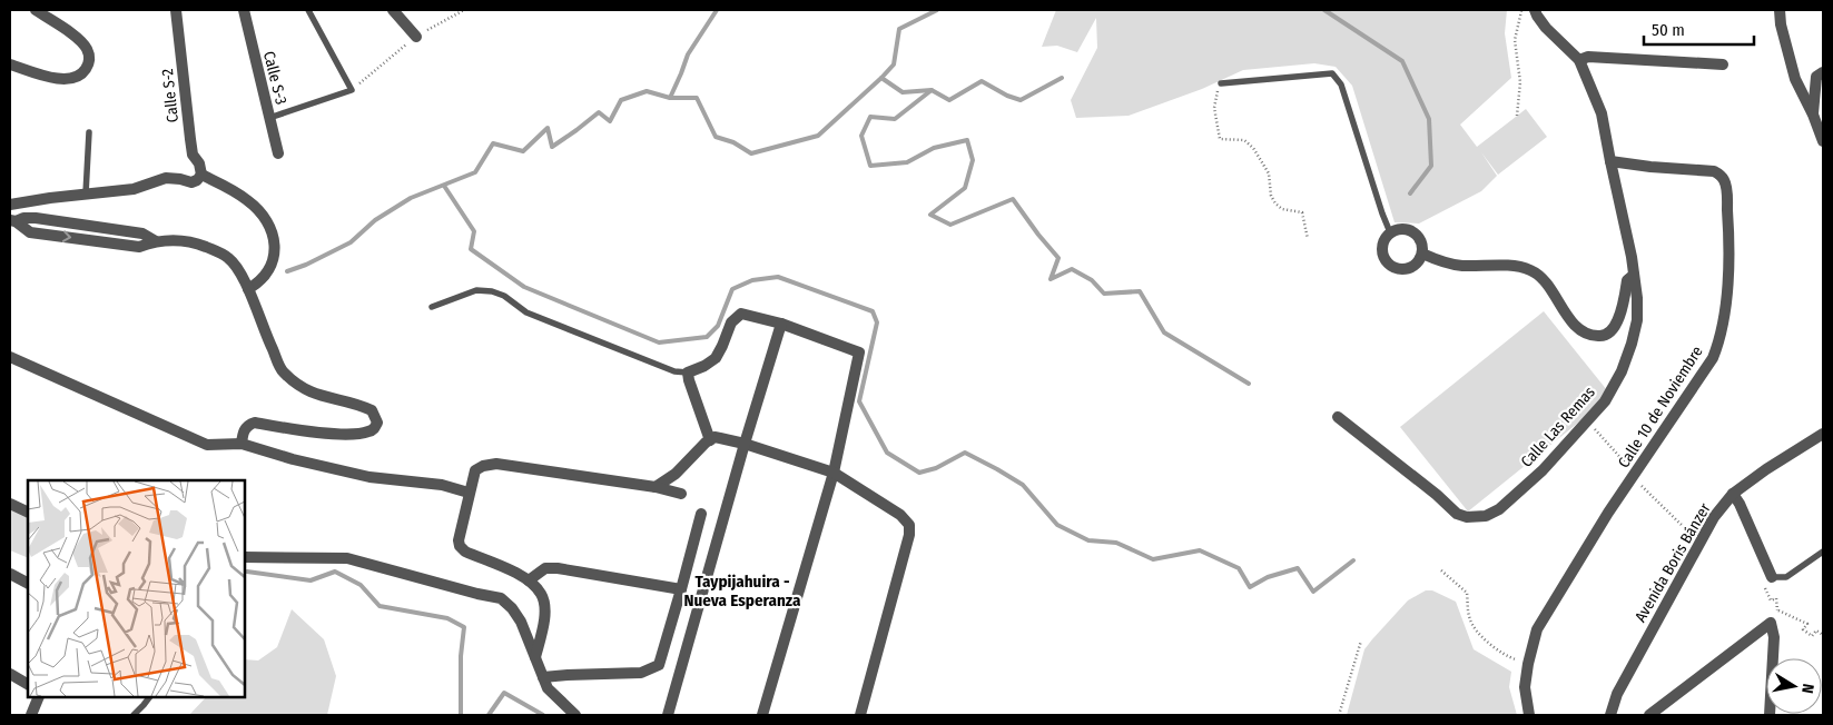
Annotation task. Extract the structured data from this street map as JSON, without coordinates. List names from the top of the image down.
{
  "streets": {
    "street": [
      "Calle S-3",
      "Calle S-2",
      "Calle 10 de Noviembre",
      "Calle Las Remas",
      "Avenida Boris Bánzer"
    ]
  },
  "crossings": [
    ["Calle 10 de Noviembre", "Calle Las Remas"]
  ],
  "districts": ["Taypijahuira - Nueva Esperanza"],
  "scale_bar": "50 m",
  "north": "right"
}
